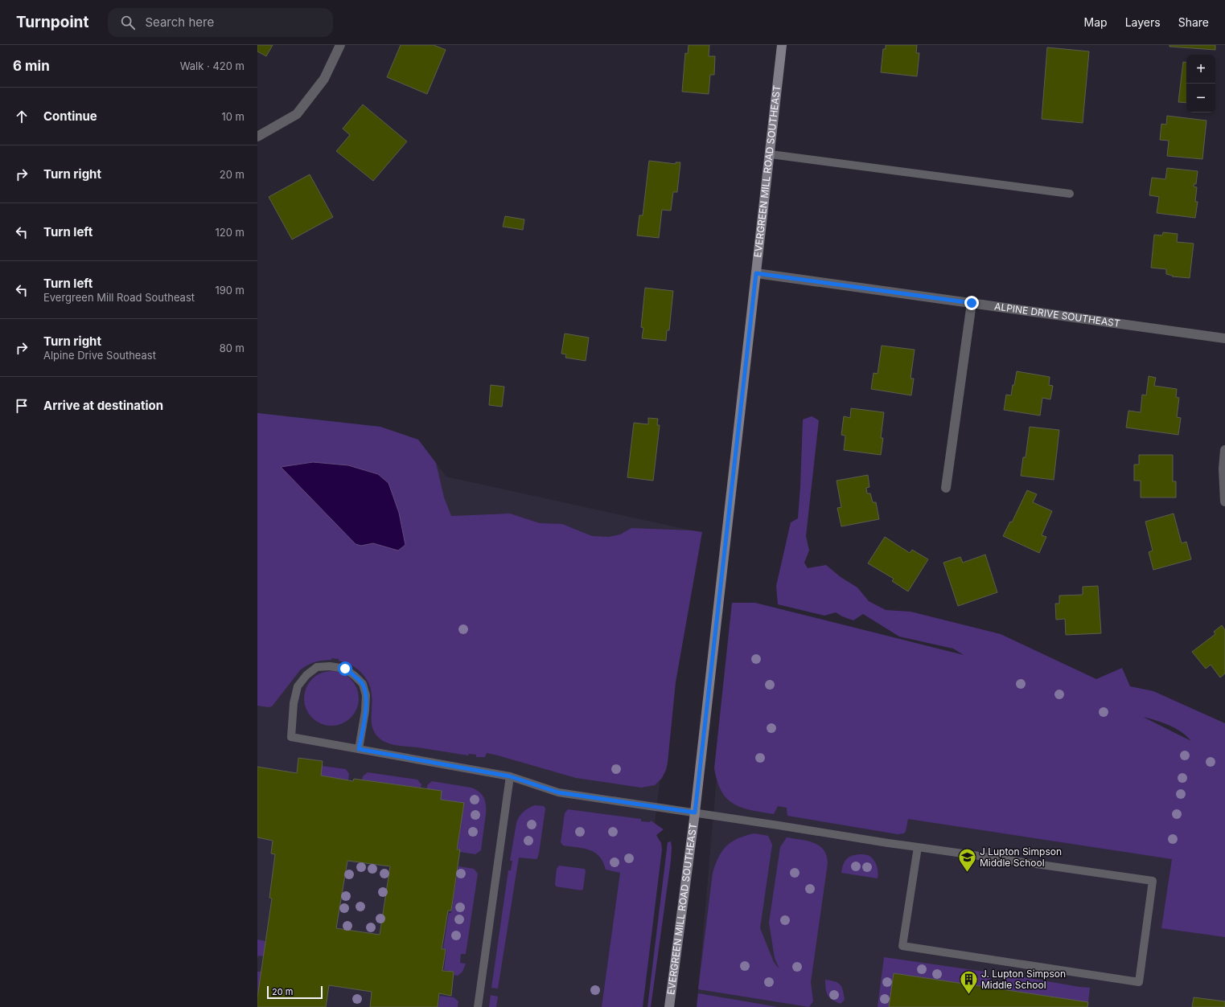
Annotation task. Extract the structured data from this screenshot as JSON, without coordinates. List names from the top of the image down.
{
  "streets": {
    "main road": ["EVERGREEN MILL ROAD SOUTHEAST"],
    "street": ["ALPINE DRIVE SOUTHEAST"]
  },
  "crossings": [
    ["EVERGREEN MILL ROAD SOUTHEAST", "ALPINE DRIVE SOUTHEAST"]
  ],
  "places": {
    "school or university": ["J Lupton Simpson Middle School"],
    "building": ["J. Lupton Simpson Middle School"]
  },
  "scale_bar": "20 m",
  "page": {
    "header": "Turnpoint",
    "search": "Search here",
    "nav": ["Map", "Layers", "Share"],
    "heading": ["6 min", "Walk · 420 m"],
    "map_buttons": ["+", "−"],
    "list": [
      ["Continue", "10 m"],
      ["Turn right", "20 m"],
      ["Turn left", "120 m"],
      ["Turn left", "Evergreen Mill Road Southeast", "190 m"],
      ["Turn right", "Alpine Drive Southeast", "80 m"],
      "Arrive at destination"
    ],
    "scale": "20 m"
  }
}
